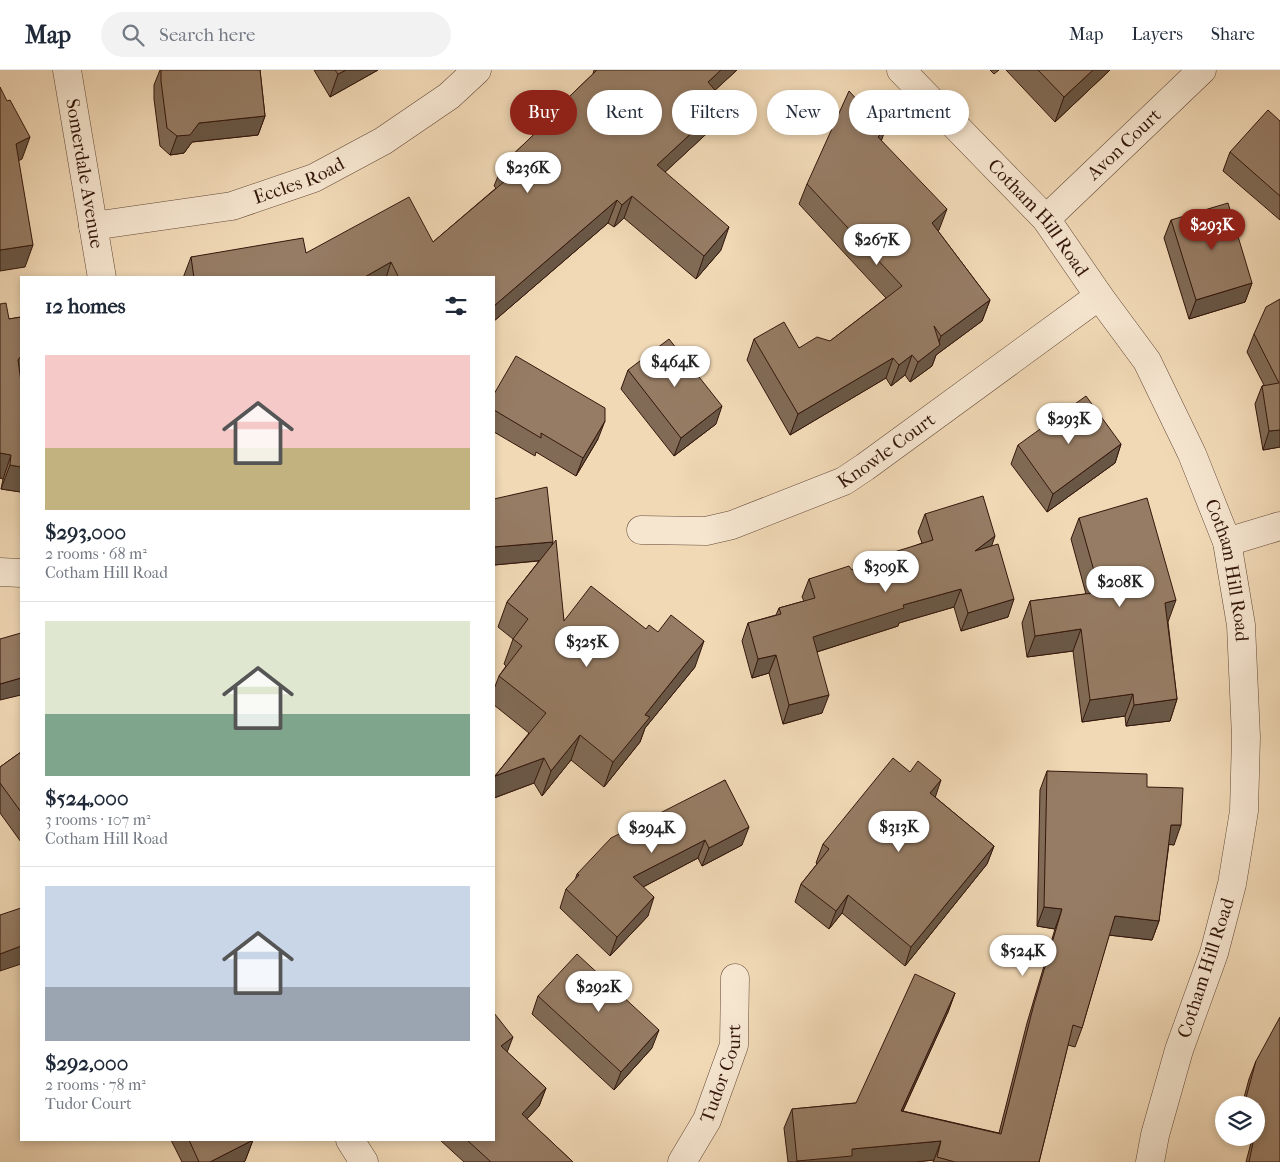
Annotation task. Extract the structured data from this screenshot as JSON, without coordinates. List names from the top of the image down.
{
  "streets": {
    "street": [
      "Avon Court",
      "Somerdale Avenue",
      "Eccles Road",
      "Cotham Hill Road",
      "Knowle Court",
      "Tudor Court"
    ]
  },
  "crossings": [
    ["Avon Court", "Cotham Hill Road"],
    ["Somerdale Avenue", "Eccles Road"],
    ["Cotham Hill Road", "Knowle Court"]
  ],
  "page": {
    "header": "Map",
    "search": "Search here",
    "nav": ["Map", "Layers", "Share"],
    "chip": [
      "Buy",
      "Rent",
      "Filters",
      "New",
      "Apartment"
    ],
    "price": [
      "$236K",
      "$293K",
      "$267K",
      "$464K",
      "$293K",
      "$309K",
      "$208K",
      "$325K",
      "$313K",
      "$294K",
      "$524K",
      "$292K"
    ],
    "heading": "12 homes",
    "list": [
      {
        "name": "$293,000",
        "note": "2 rooms · 68 m² · Cotham Hill Road"
      },
      {
        "name": "$524,000",
        "note": "3 rooms · 107 m² · Cotham Hill Road"
      },
      {
        "name": "$292,000",
        "note": "2 rooms · 78 m² · Tudor Court"
      }
    ]
  }
}
